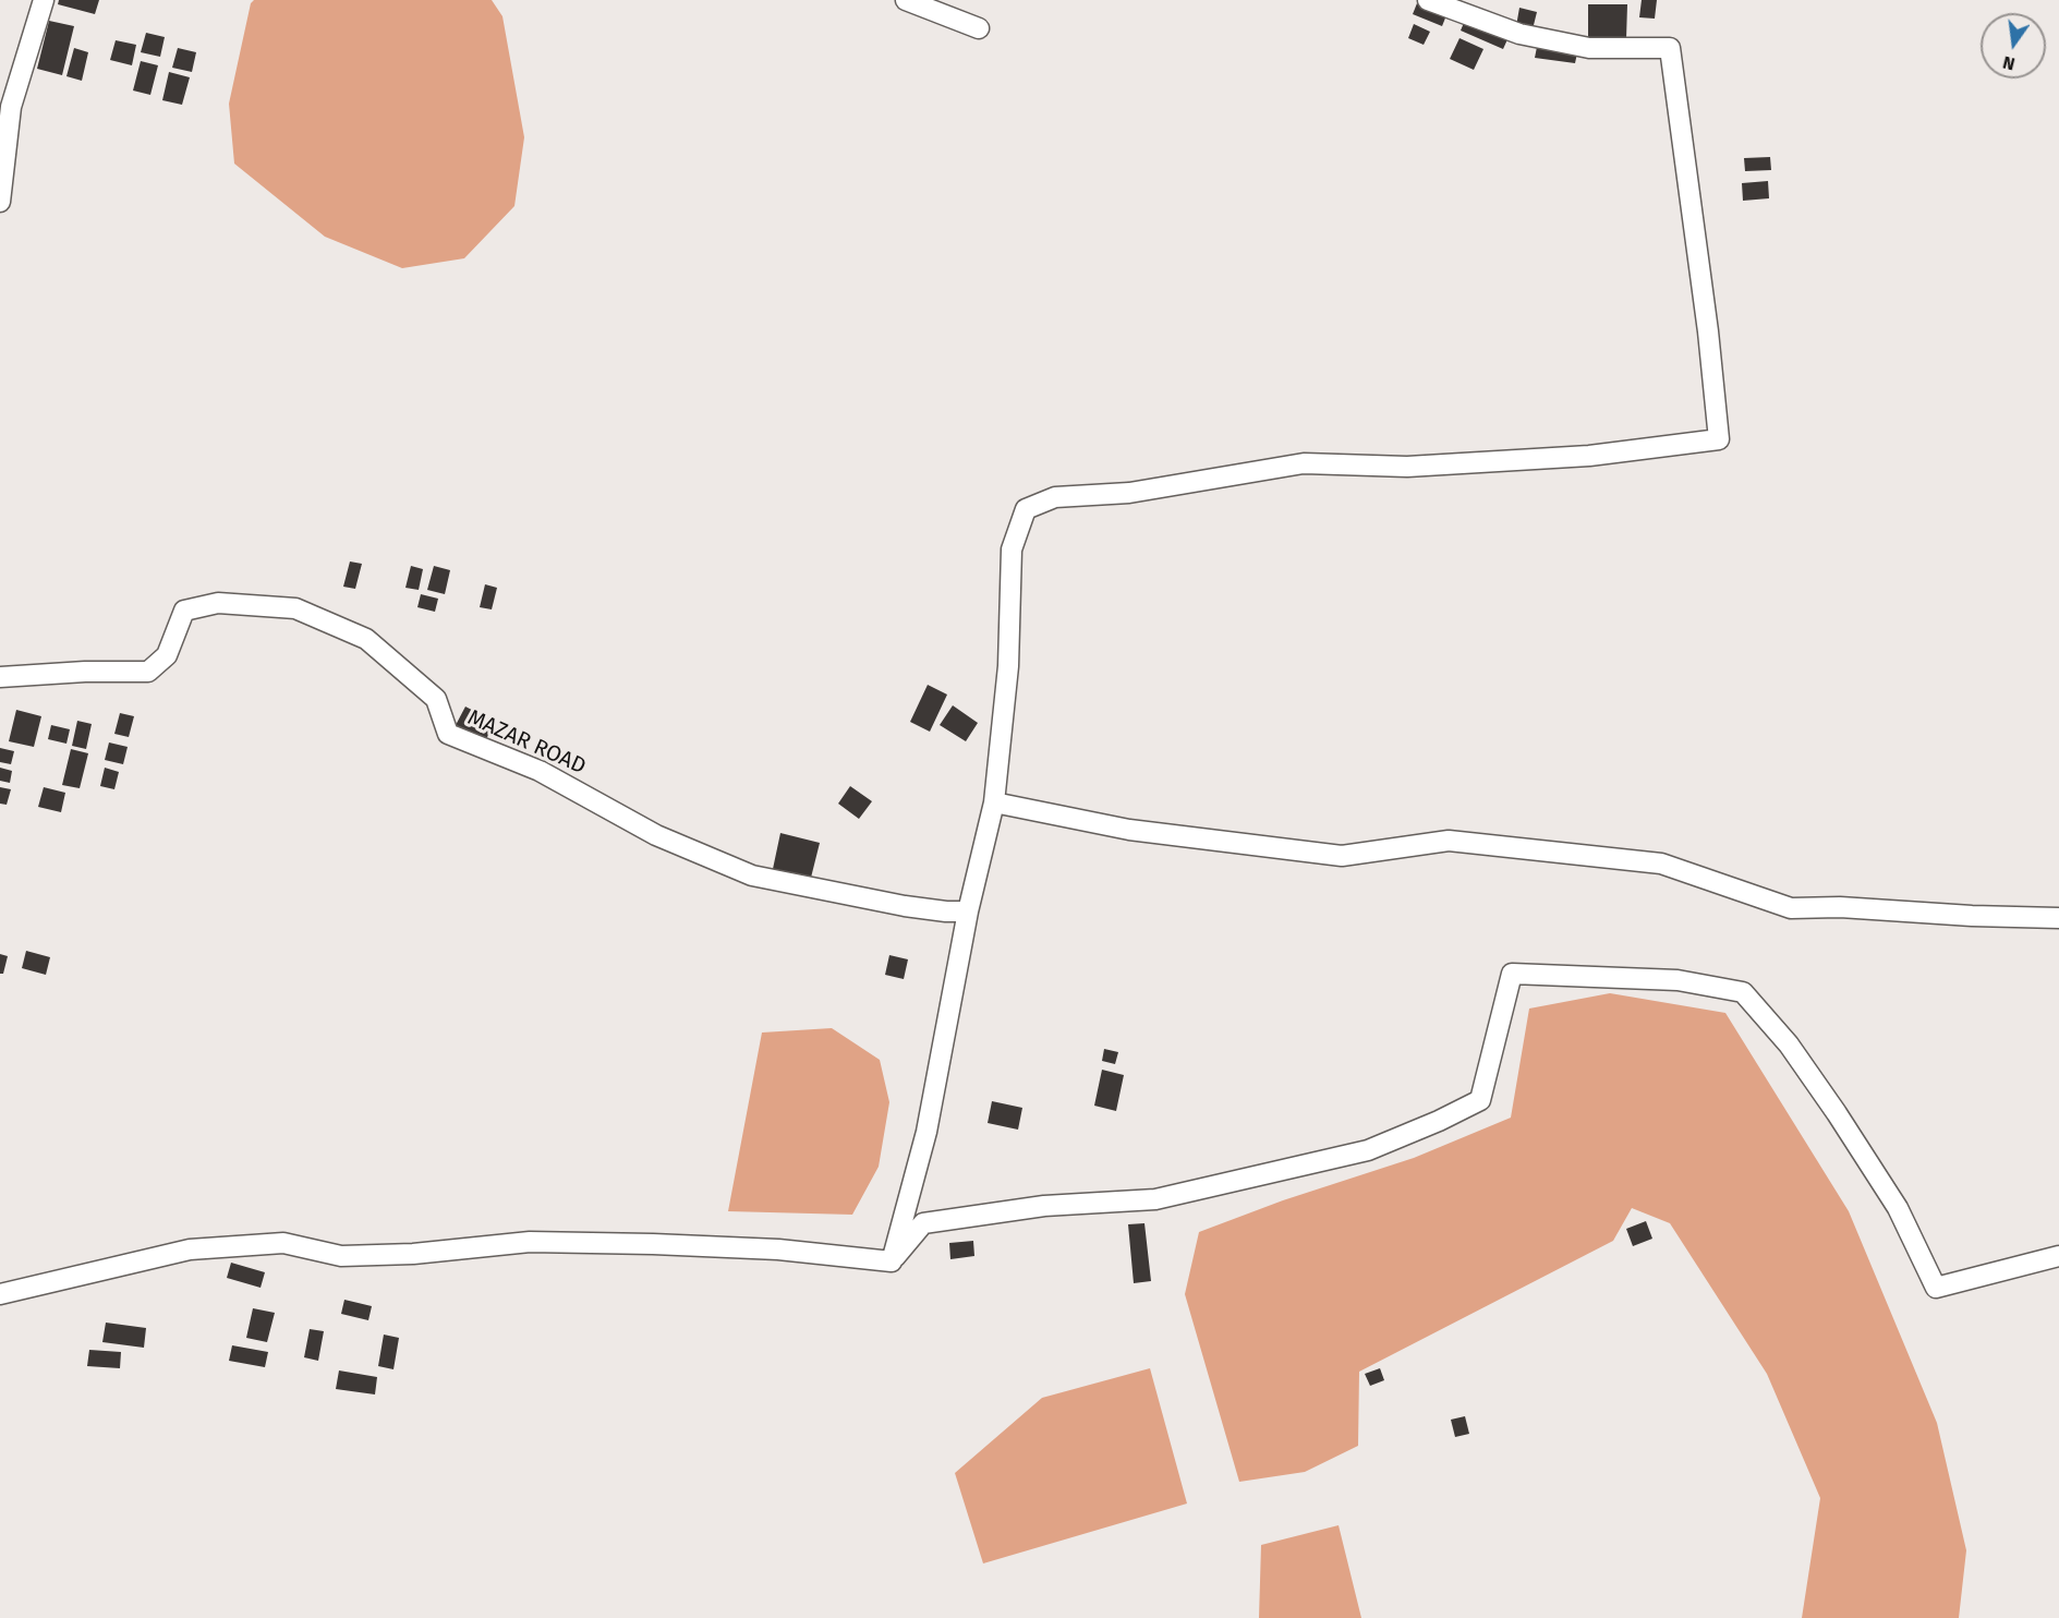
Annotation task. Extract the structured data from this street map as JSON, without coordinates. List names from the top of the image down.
{
  "streets": {
    "street": ["MAZAR ROAD"]
  },
  "north": "bottom"
}
